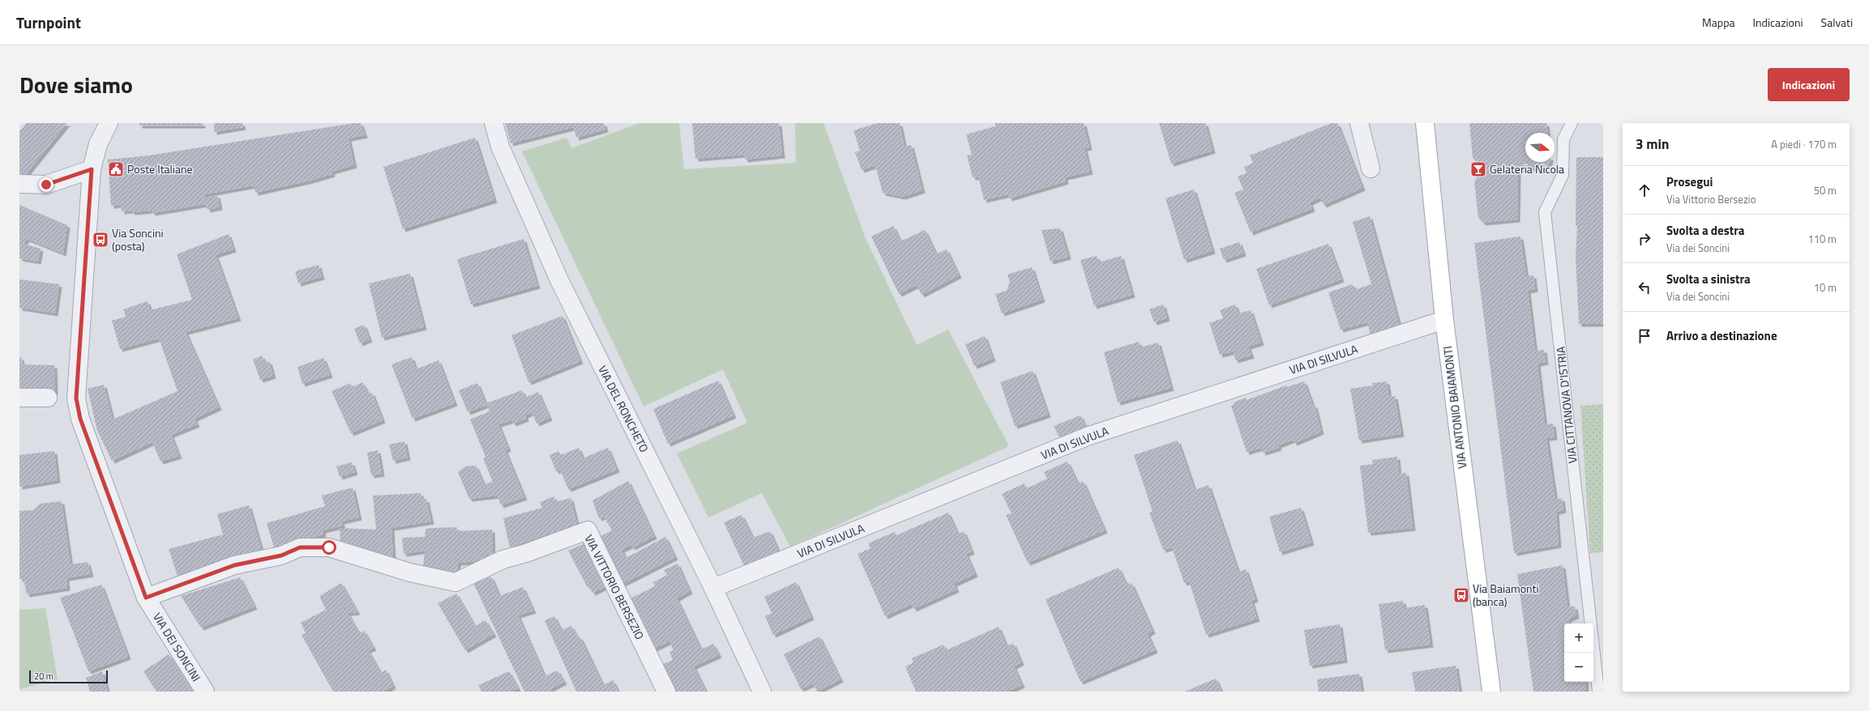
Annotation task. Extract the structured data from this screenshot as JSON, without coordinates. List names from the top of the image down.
{
  "streets": {
    "main road": ["VIA ANTONIO BAIAMONTI"],
    "street": [
      "VIA DI SILVULA",
      "VIA DEL RONCHETO",
      "VIA VITTORIO BERSEZIO",
      "VIA DEI SONCINI"
    ],
    "lane": ["VIA CITTANOVA D'ISTRIA"]
  },
  "crossings": [
    ["VIA DI SILVULA", "VIA ANTONIO BAIAMONTI"],
    ["VIA DI SILVULA", "VIA DEL RONCHETO"],
    ["VIA VITTORIO BERSEZIO", "VIA DEI SONCINI"]
  ],
  "places": {
    "public building": ["Poste Italiane"],
    "bar": ["Gelateria Nicola"],
    "bus stop": ["Via Soncini (posta)", "Via Baiamonti (banca)"]
  },
  "scale_bar": "20 m",
  "north": "right",
  "page": {
    "header": "Turnpoint",
    "nav": ["Mappa", "Indicazioni", "Salvati"],
    "title": "Dove siamo",
    "buttons": "Indicazioni",
    "heading": ["3 min", "A piedi · 170 m"],
    "list": [
      ["Prosegui", "Via Vittorio Bersezio", "50 m"],
      ["Svolta a destra", "Via dei Soncini", "110 m"],
      ["Svolta a sinistra", "Via dei Soncini", "10 m"],
      "Arrivo a destinazione"
    ],
    "map_buttons": ["+", "−"],
    "scale": "20 m"
  }
}
